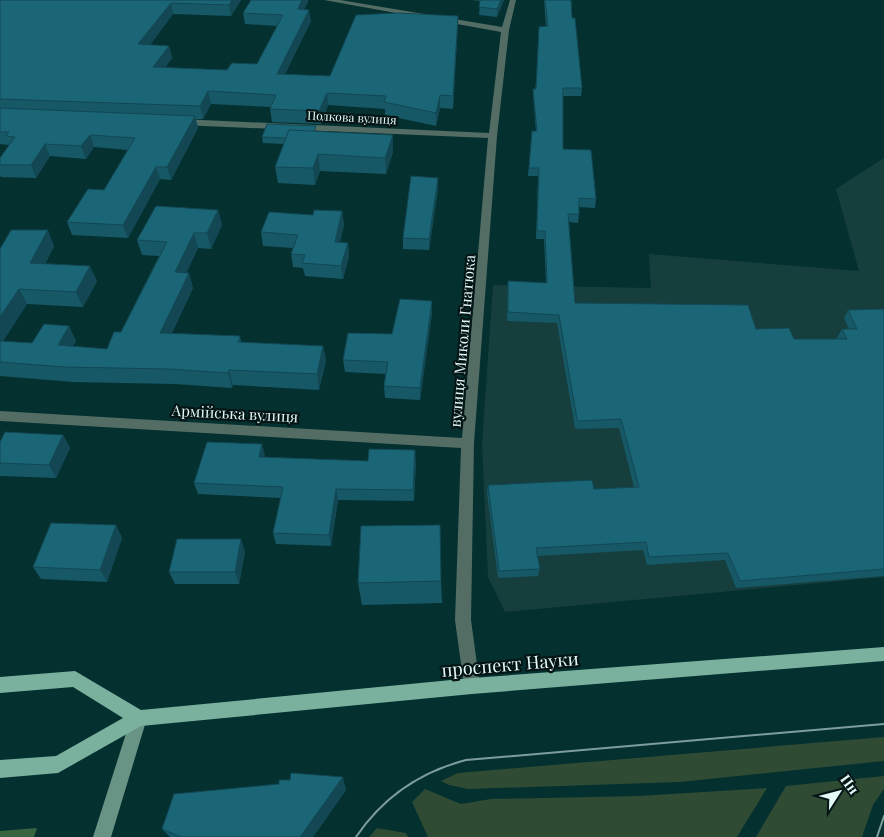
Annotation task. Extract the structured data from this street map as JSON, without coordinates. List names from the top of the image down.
{
  "streets": {
    "main road": ["проспект Науки"],
    "street": ["Полкова вулиця", "вулиця Миколи Гнатюка", "Армійська вулиця"]
  },
  "crossings": [
    ["Полкова вулиця", "вулиця Миколи Гнатюка"],
    ["вулиця Миколи Гнатюка", "Армійська вулиця"],
    ["вулиця Миколи Гнатюка", "проспект Науки"]
  ],
  "north": "top right"
}
